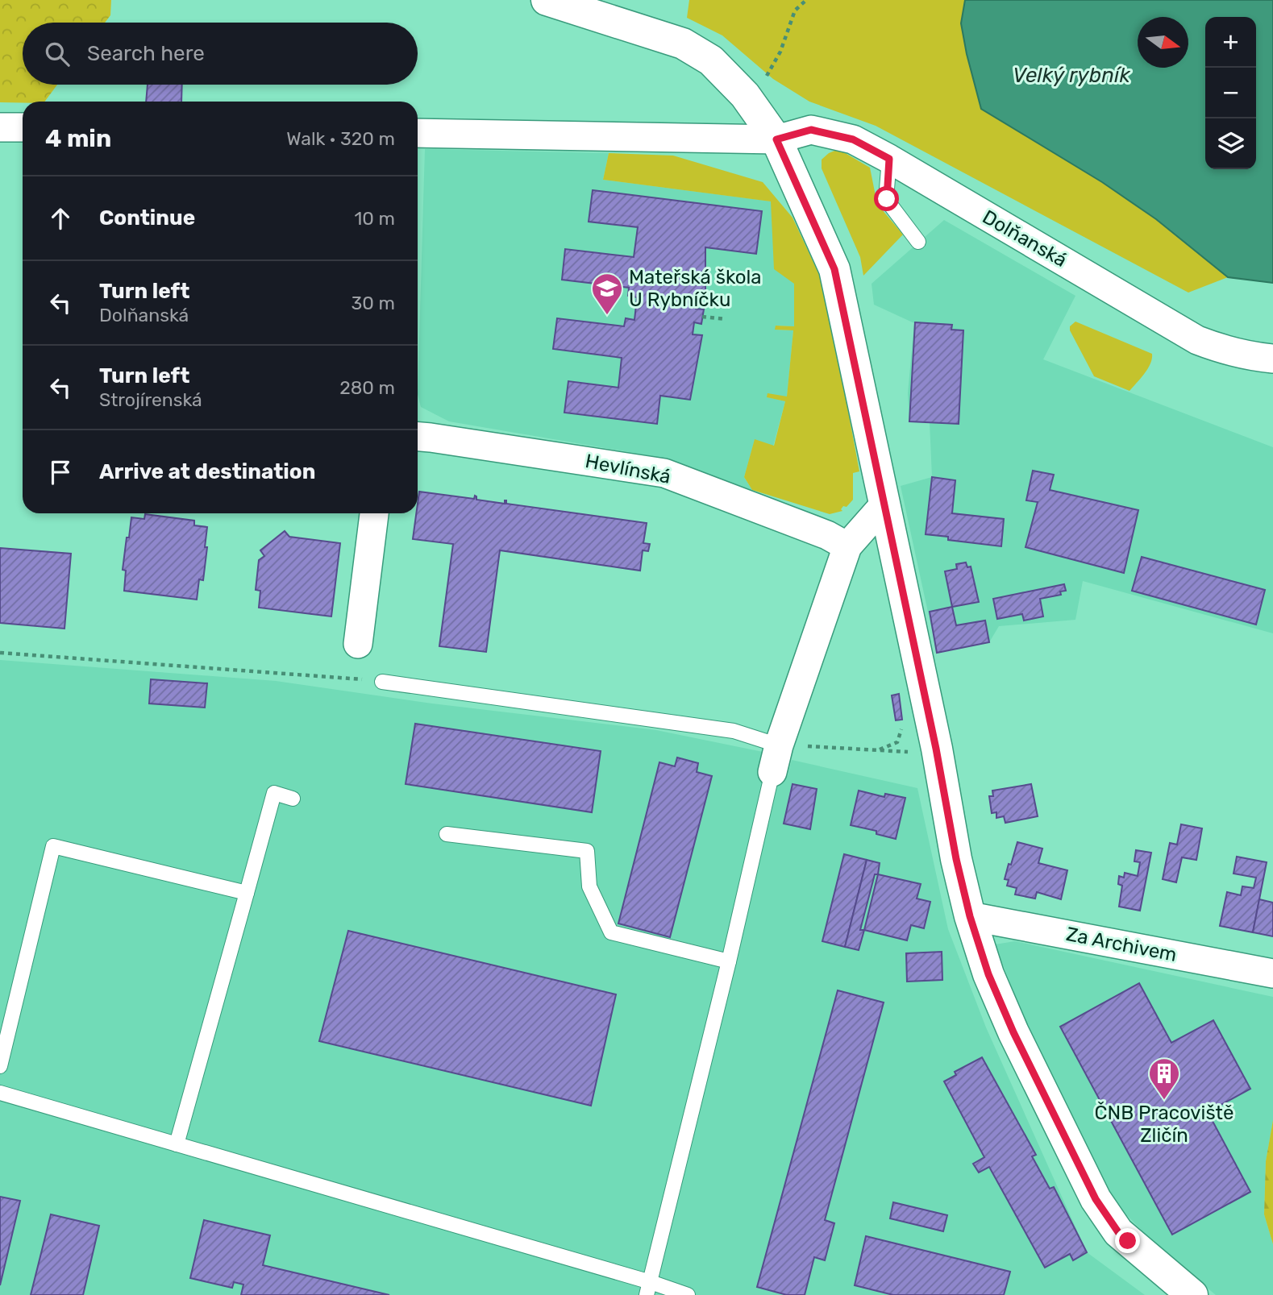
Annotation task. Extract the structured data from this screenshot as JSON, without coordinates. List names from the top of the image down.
{
  "streets": {
    "street": ["Dolňanská", "Hevlínská", "Za Archivem"]
  },
  "water": ["Velký rybník"],
  "places": {
    "school or university": ["Mateřská škola U Rybníčku"],
    "building": ["ČNB Pracoviště Zličín"]
  },
  "north": "right",
  "page": {
    "map_buttons": ["+", "−"],
    "search": "Search here",
    "heading": ["4 min", "Walk · 320 m"],
    "list": [
      ["Continue", "10 m"],
      ["Turn left", "Dolňanská", "30 m"],
      ["Turn left", "Strojírenská", "280 m"],
      "Arrive at destination"
    ]
  }
}
